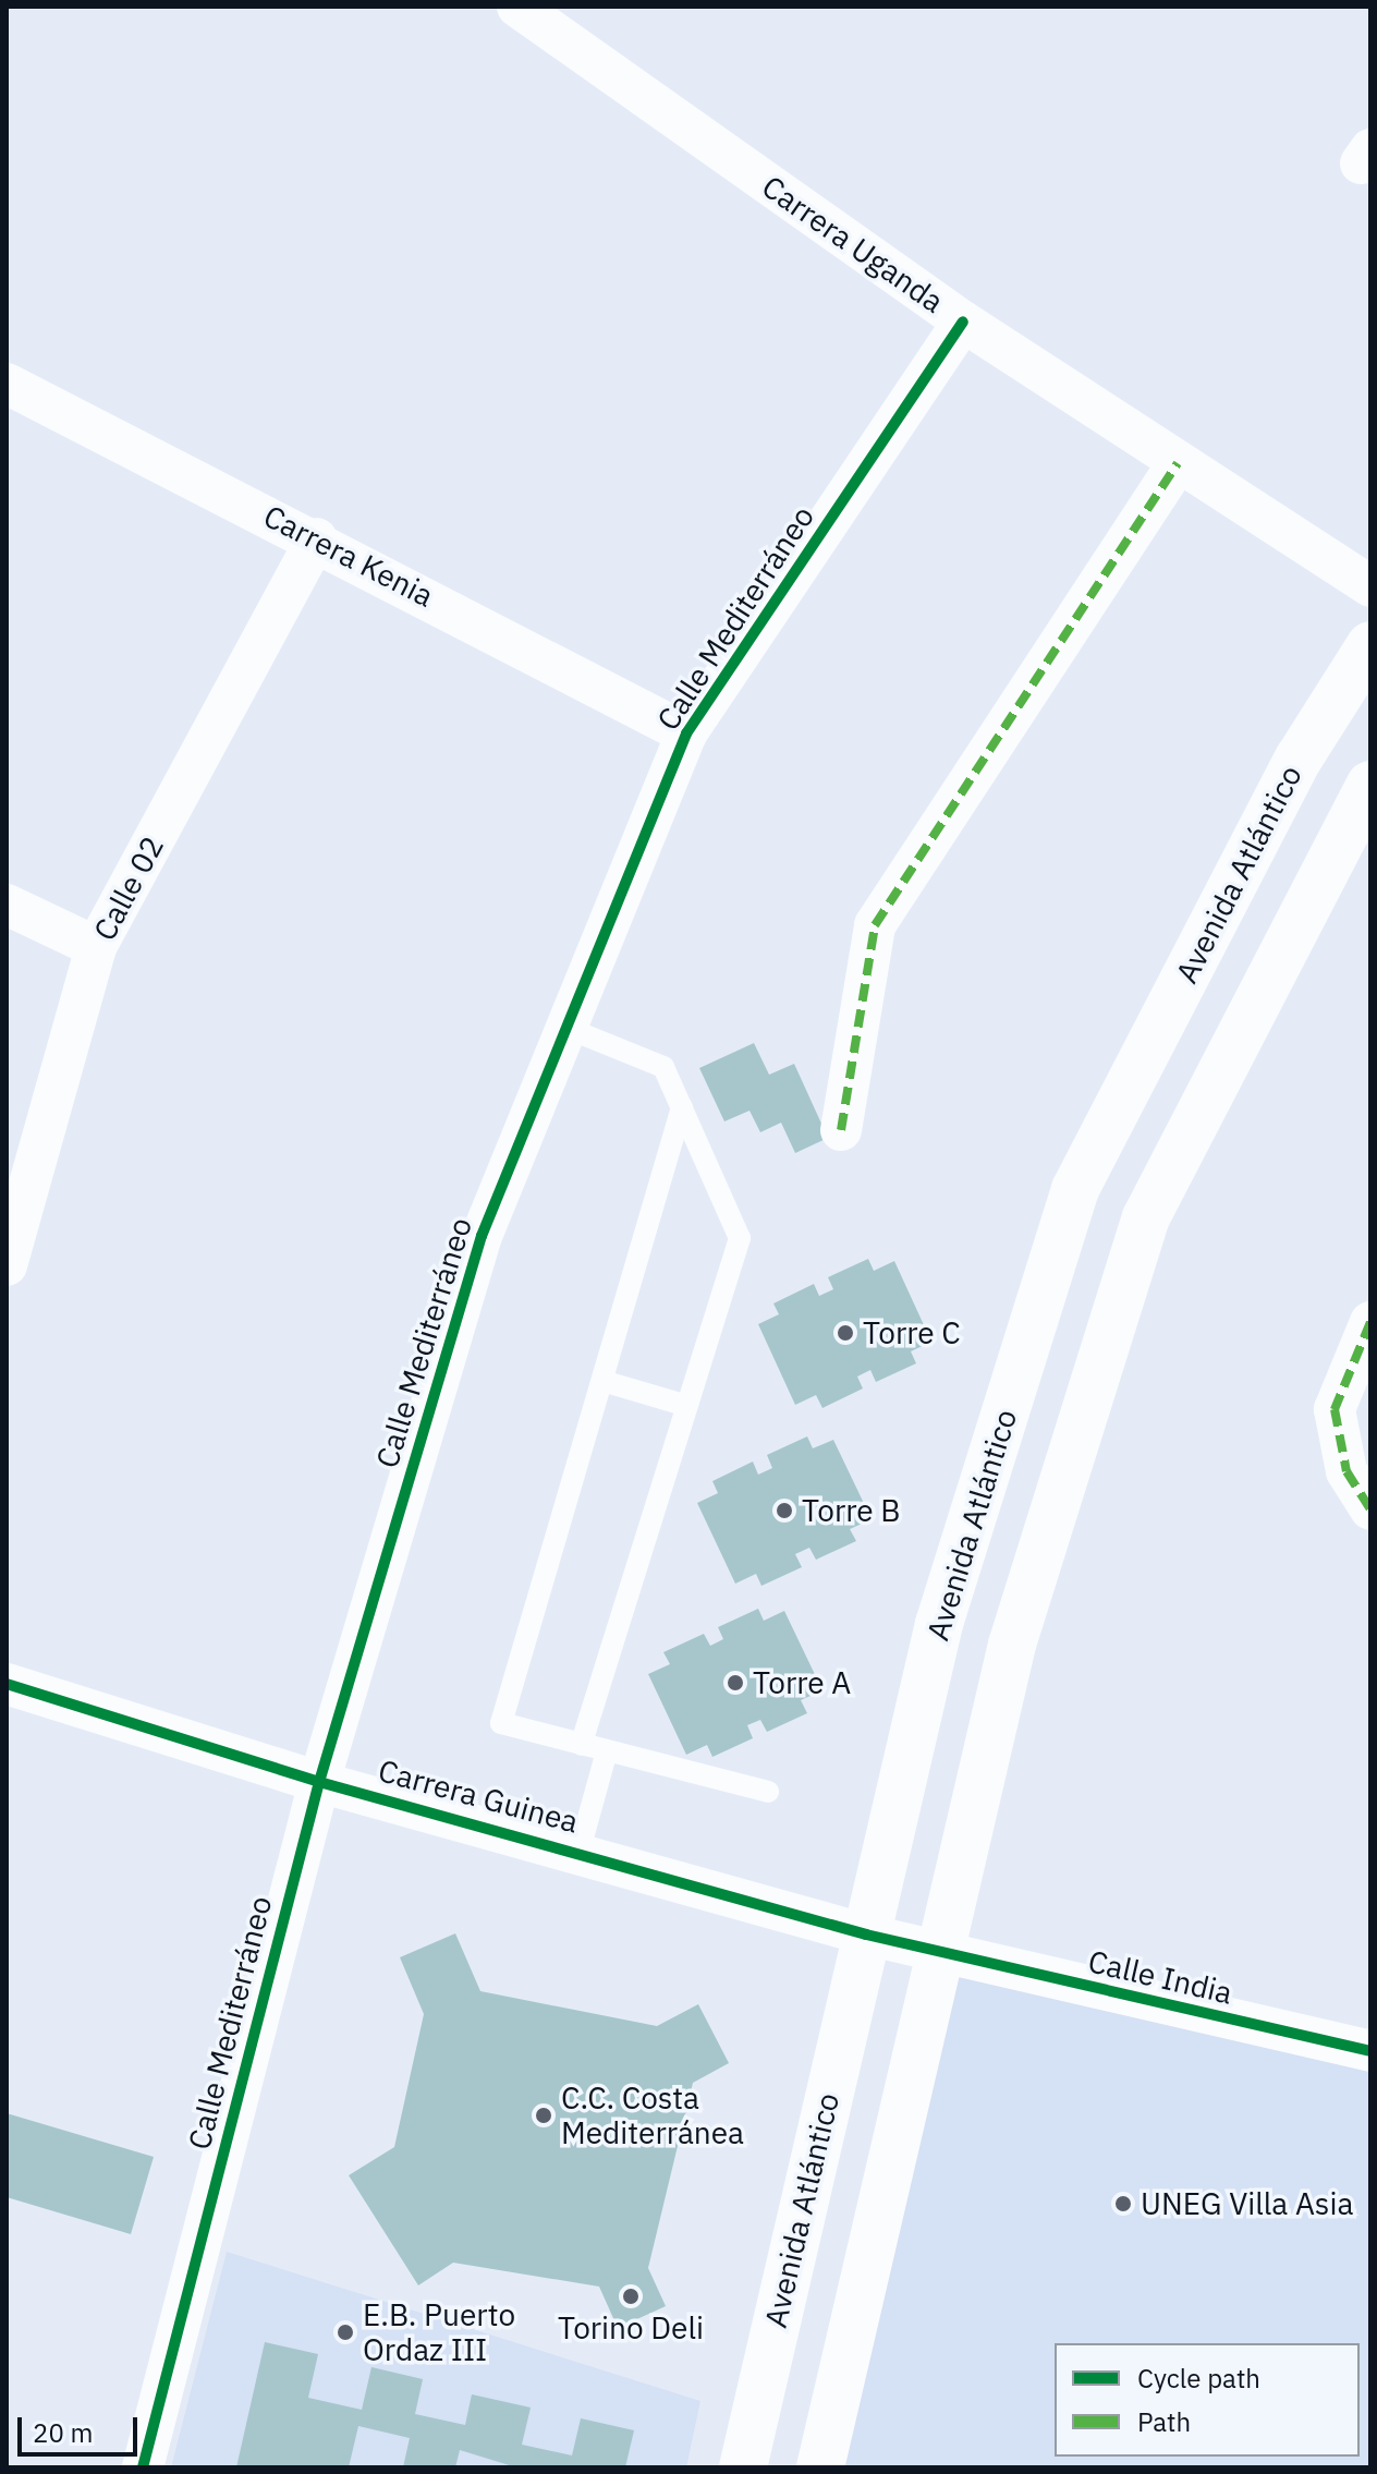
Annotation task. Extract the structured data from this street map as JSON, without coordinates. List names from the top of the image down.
{
  "streets": {
    "main road": ["Avenida Atlántico"],
    "street": [
      "Carrera Uganda",
      "Carrera Kenia",
      "Calle Mediterráneo",
      "Calle 02",
      "Carrera Guinea",
      "Calle India"
    ]
  },
  "crossings": [
    ["Carrera Uganda", "Calle Mediterráneo"],
    ["Carrera Kenia", "Calle Mediterráneo"],
    ["Carrera Kenia", "Calle 02"],
    ["Calle Mediterráneo", "Carrera Guinea"],
    ["Avenida Atlántico", "Carrera Guinea"],
    ["Carrera Guinea", "Calle India"]
  ],
  "places": [
    "Torre C",
    "Torre B",
    "Torre A",
    "C.C. Costa Mediterránea",
    "UNEG Villa Asia",
    "Torino Deli",
    "E.B. Puerto Ordaz III"
  ],
  "legend": ["Cycle path", "Path"],
  "scale_bar": "20 m"
}
